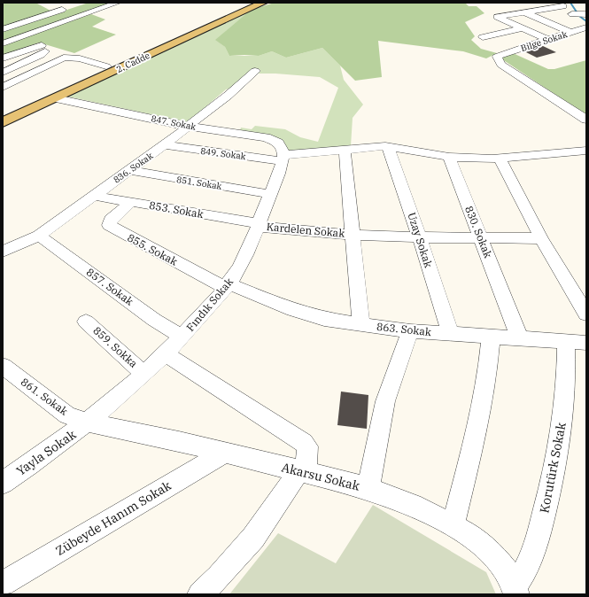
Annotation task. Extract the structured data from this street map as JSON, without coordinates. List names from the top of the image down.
{
  "streets": {
    "main road": ["2. Cadde"],
    "street": [
      "Bilge Sokak",
      "847. Sokak",
      "849. Sokak",
      "836. Sokak",
      "851. Sokak",
      "853. Sokak",
      "Kardelen Sokak",
      "830. Sokak",
      "Uzay Sokak",
      "855. Sokak",
      "857. Sokak",
      "Fındık Sokak",
      "863. Sokak",
      "859. Sokka",
      "861. Sokak",
      "Yayla Sokak",
      "Korutürk Sokak",
      "Akarsu Sokak",
      "Zübeyde Hanım Sokak"
    ]
  },
  "crossings": [
    ["2. Cadde", "847. Sokak"],
    ["847. Sokak", "849. Sokak"],
    ["847. Sokak", "836. Sokak"],
    ["847. Sokak", "Fındık Sokak"],
    ["849. Sokak", "836. Sokak"],
    ["849. Sokak", "Kardelen Sokak"],
    ["849. Sokak", "830. Sokak"],
    ["849. Sokak", "Uzay Sokak"],
    ["849. Sokak", "Fındık Sokak"],
    ["836. Sokak", "851. Sokak"],
    ["836. Sokak", "853. Sokak"],
    ["836. Sokak", "857. Sokak"],
    ["851. Sokak", "Fındık Sokak"],
    ["853. Sokak", "Kardelen Sokak"],
    ["853. Sokak", "855. Sokak"],
    ["853. Sokak", "Fındık Sokak"],
    ["Kardelen Sokak", "830. Sokak"],
    ["Kardelen Sokak", "Uzay Sokak"],
    ["Kardelen Sokak", "Fındık Sokak"],
    ["Kardelen Sokak", "863. Sokak"],
    ["830. Sokak", "863. Sokak"],
    ["Uzay Sokak", "863. Sokak"],
    ["855. Sokak", "Fındık Sokak"],
    ["855. Sokak", "863. Sokak"],
    ["857. Sokak", "Fındık Sokak"],
    ["Fındık Sokak", "863. Sokak"],
    ["Fındık Sokak", "859. Sokka"],
    ["Fındık Sokak", "861. Sokak"],
    ["Fındık Sokak", "Yayla Sokak"],
    ["Fındık Sokak", "Akarsu Sokak"],
    ["863. Sokak", "Korutürk Sokak"],
    ["861. Sokak", "Yayla Sokak"],
    ["861. Sokak", "Akarsu Sokak"],
    ["Yayla Sokak", "Akarsu Sokak"],
    ["Korutürk Sokak", "Akarsu Sokak"],
    ["Akarsu Sokak", "Zübeyde Hanım Sokak"]
  ]
}
